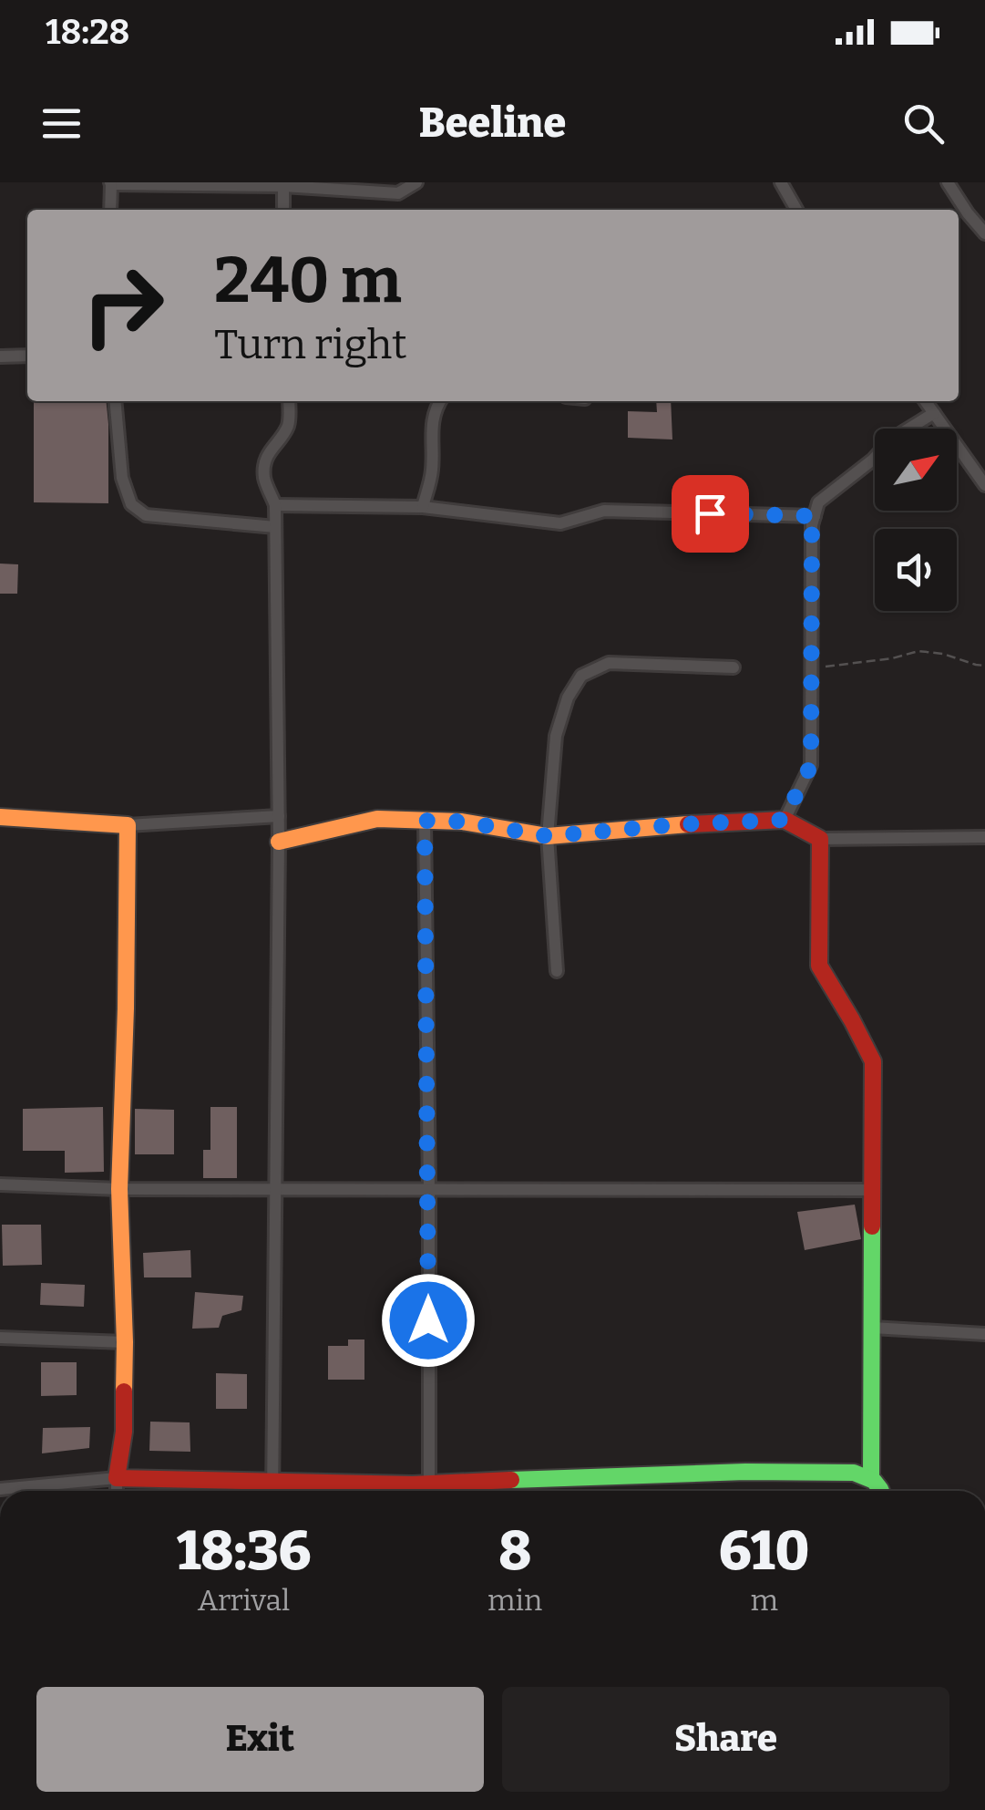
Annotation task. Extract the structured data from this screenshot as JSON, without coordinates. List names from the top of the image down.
{
  "north": "top right",
  "page": {
    "status": "18:28",
    "header": "Beeline",
    "turn": ["240 m", "Turn right"],
    "eta": [
      "18:36",
      "Arrival",
      "8",
      "min",
      "610",
      "m"
    ],
    "buttons": ["Exit", "Share"]
  }
}
